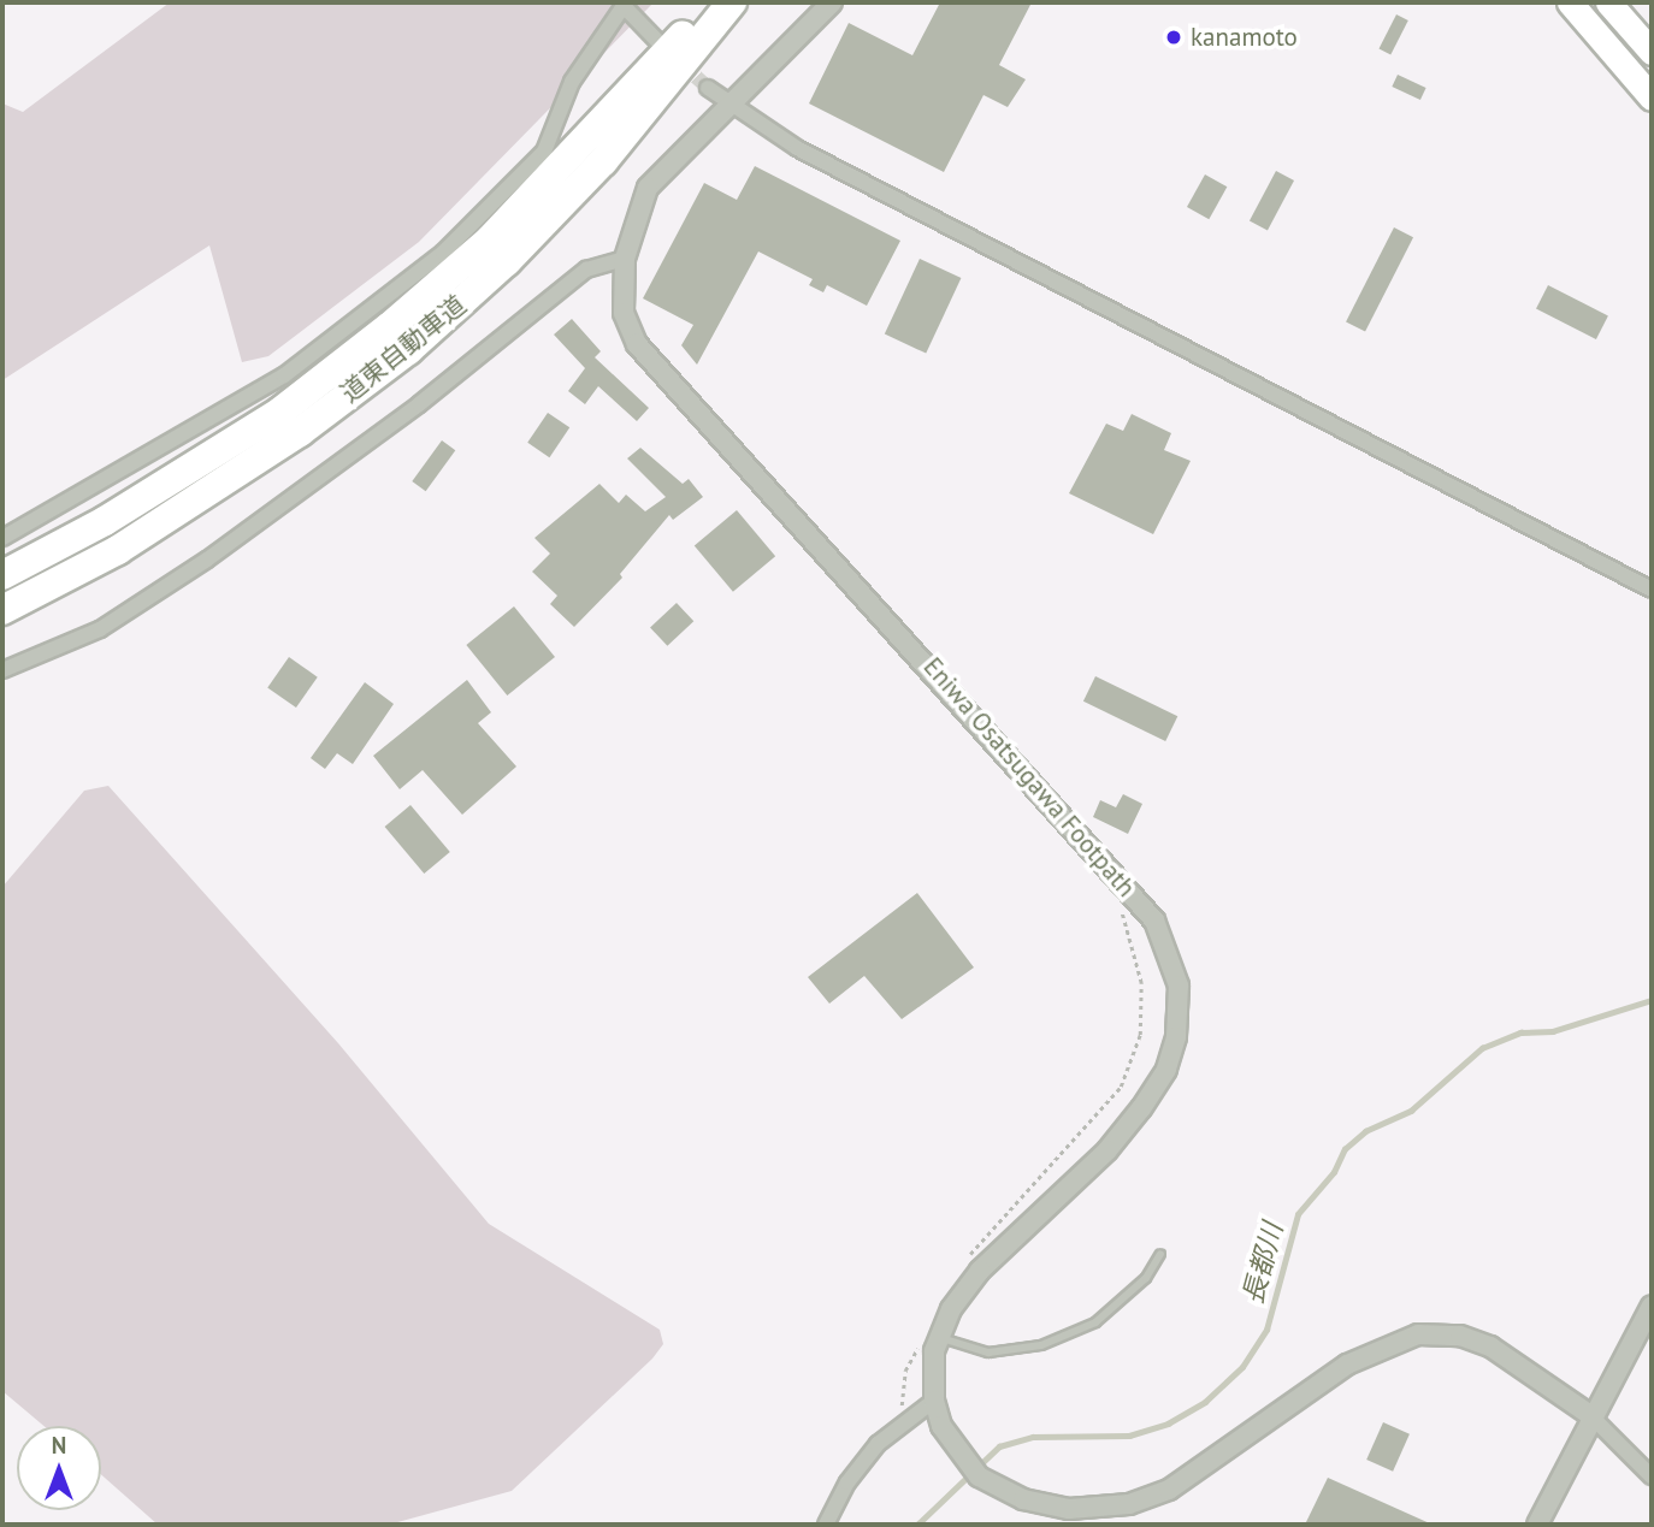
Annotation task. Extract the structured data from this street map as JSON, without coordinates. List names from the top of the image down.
{
  "streets": {
    "highway": ["道東自動車道"],
    "path": ["Eniwa Osatsugawa Footpath"]
  },
  "water": ["長都川"],
  "places": ["kanamoto"],
  "north": "top"
}
